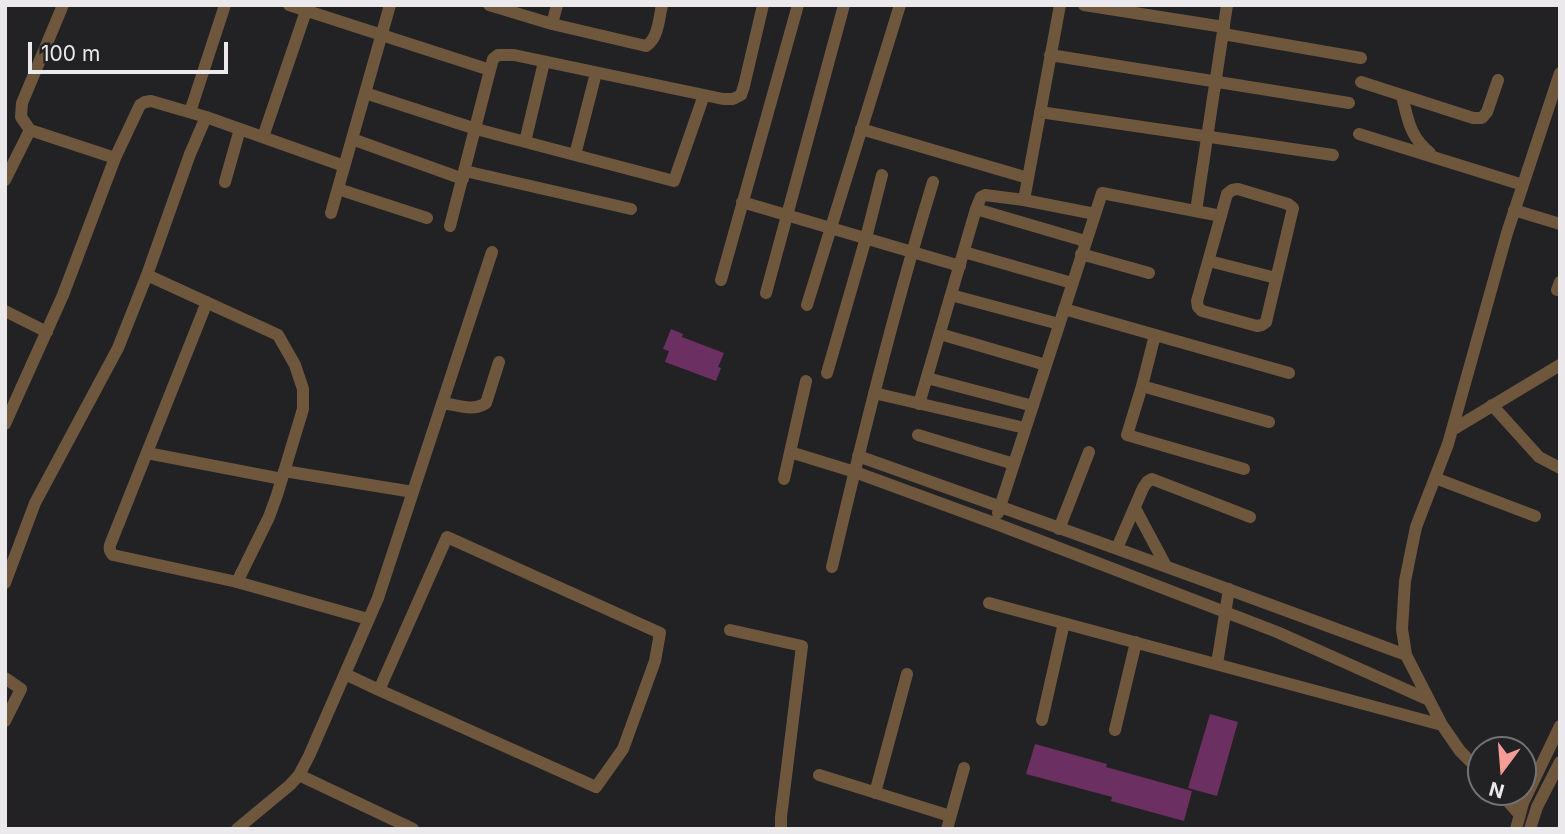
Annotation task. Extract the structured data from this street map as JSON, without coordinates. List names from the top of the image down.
{
  "scale_bar": "100 m",
  "north": "bottom"
}
